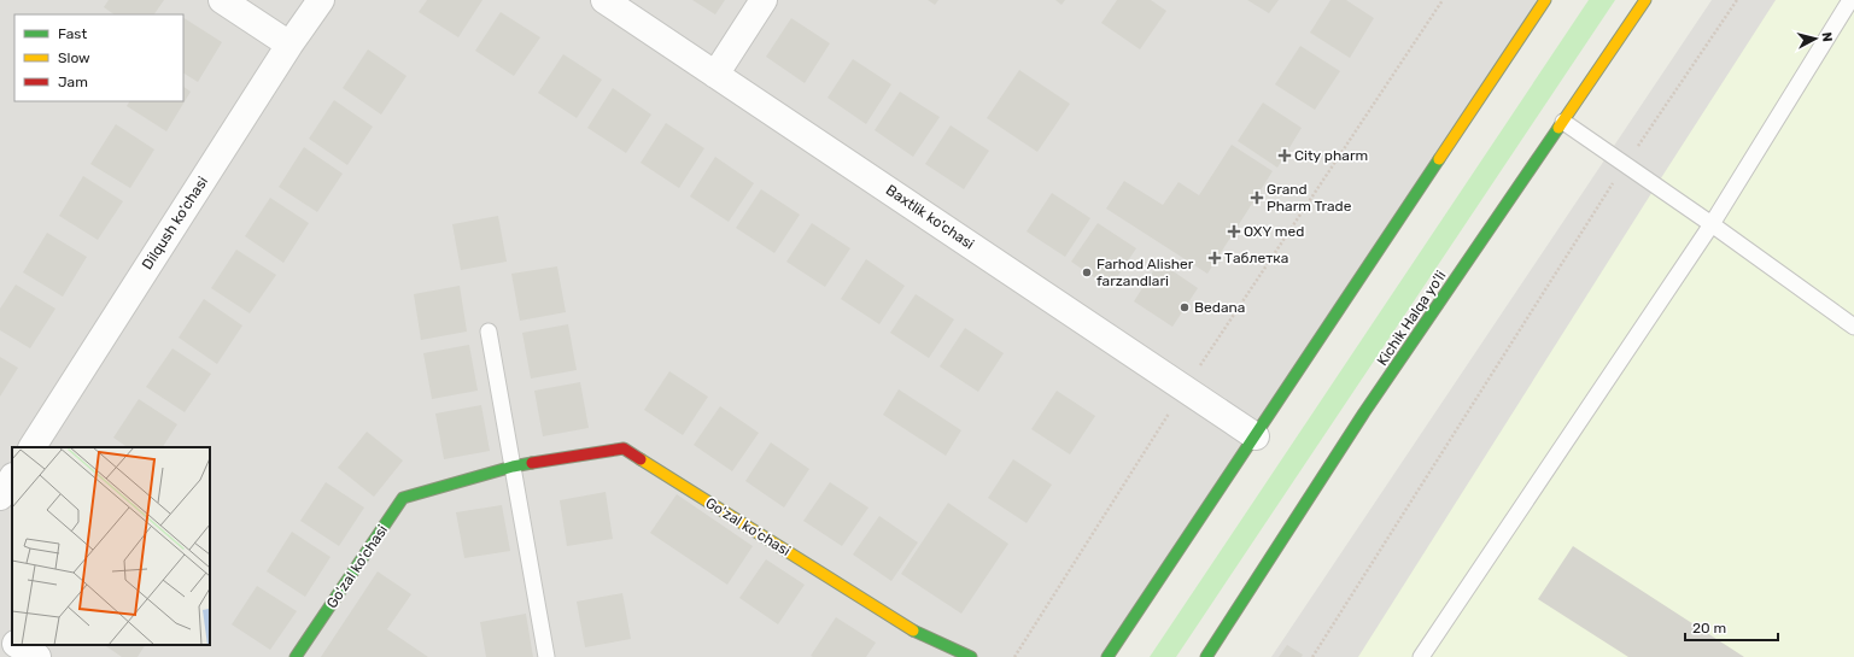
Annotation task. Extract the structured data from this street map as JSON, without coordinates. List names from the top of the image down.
{
  "streets": {
    "main road": ["Kichik Halqa yo'li", "Go'zal ko'chasi"],
    "street": ["Baxtlik ko'chasi", "Dilqush ko'chasi"]
  },
  "places": {
    "health": [
      "City pharm",
      "Grand Pharm Trade",
      "OXY med",
      "Таблетка"
    ],
    "other": ["Farhod Alisher farzandlari", "Bedana"]
  },
  "legend": ["Fast", "Slow", "Jam"],
  "scale_bar": "20 m",
  "north": "right"
}
